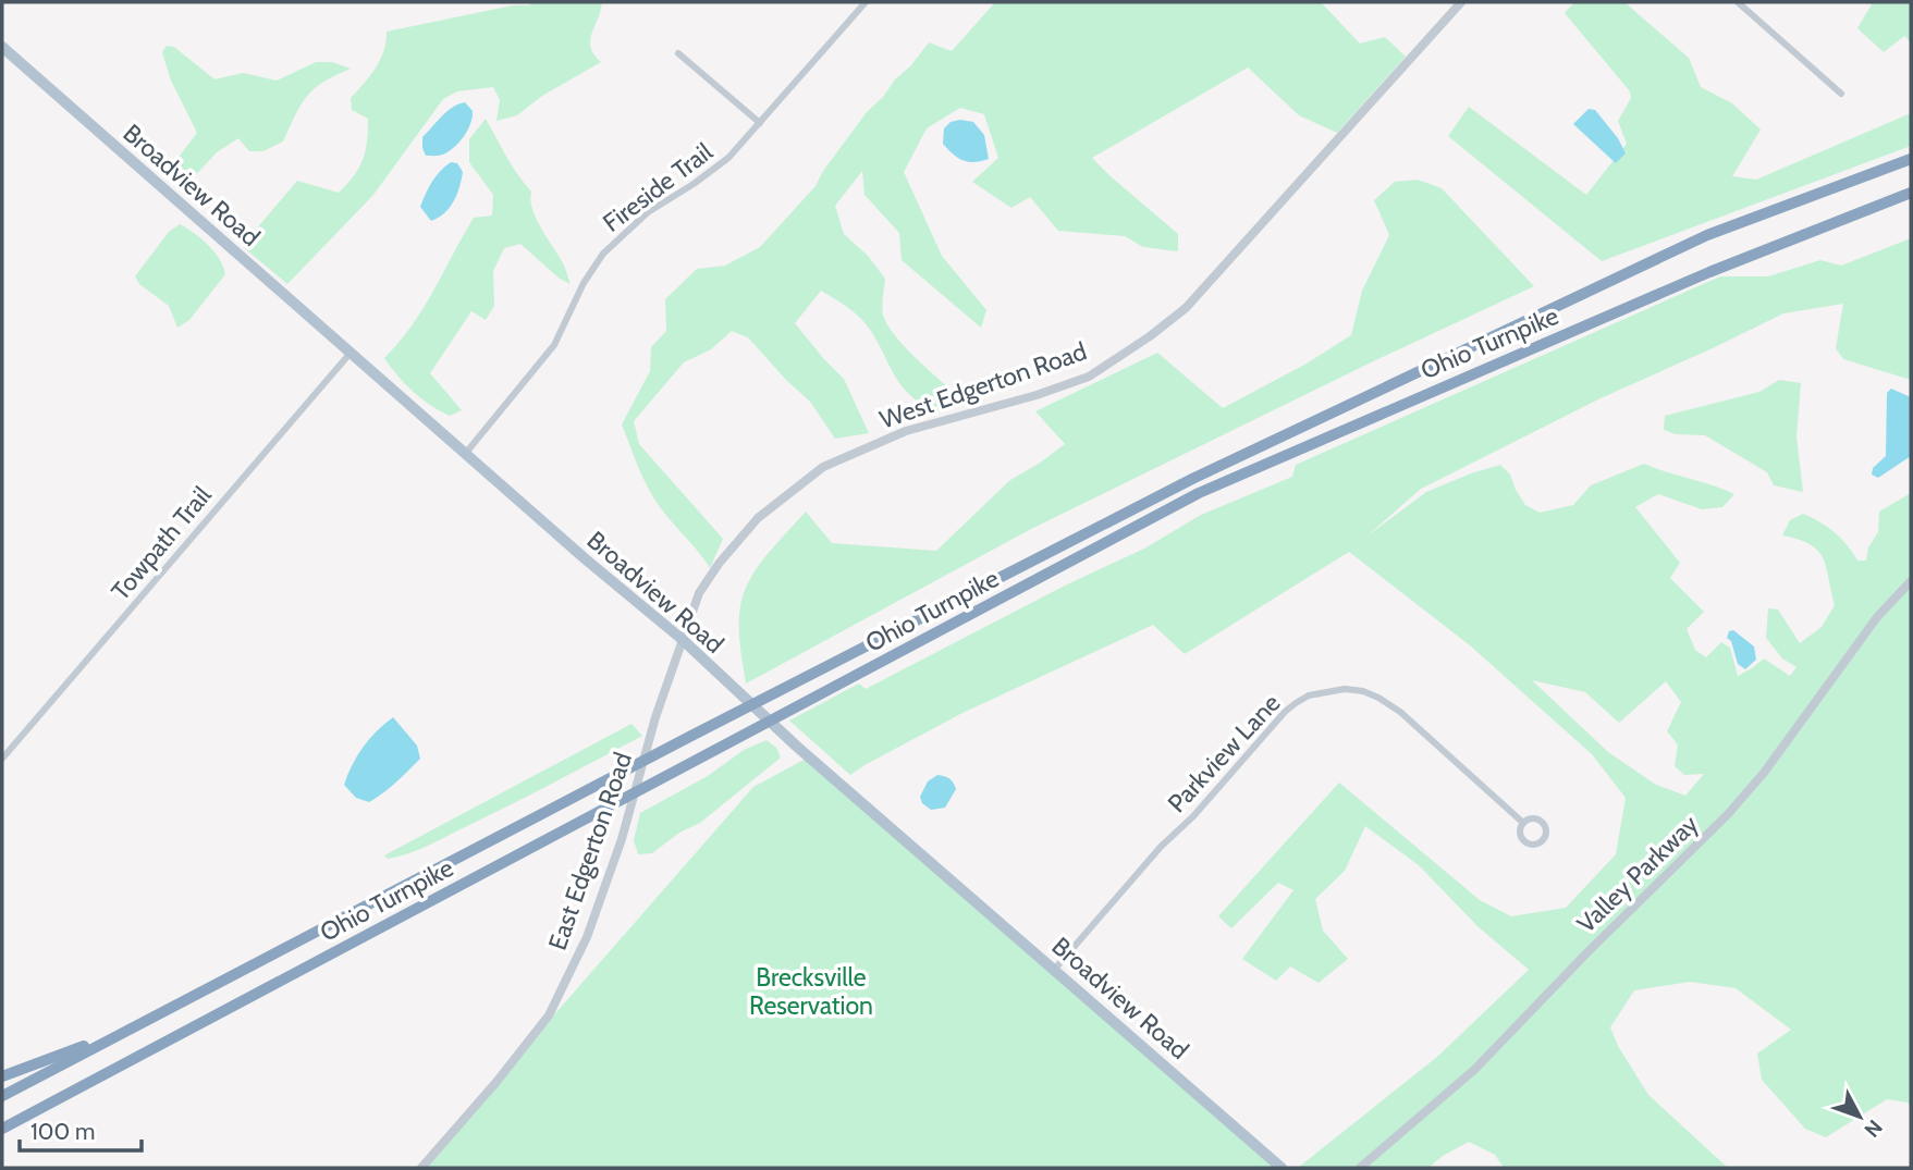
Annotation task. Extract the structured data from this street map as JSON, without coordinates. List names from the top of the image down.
{
  "streets": {
    "highway": ["Ohio Turnpike"],
    "main road": ["Broadview Road"],
    "street": [
      "Fireside Trail",
      "West Edgerton Road",
      "Towpath Trail",
      "Parkview Lane",
      "East Edgerton Road",
      "Valley Parkway"
    ]
  },
  "crossings": [
    ["Broadview Road", "Fireside Trail"],
    ["Broadview Road", "West Edgerton Road"],
    ["Broadview Road", "Towpath Trail"],
    ["Broadview Road", "Parkview Lane"],
    ["Broadview Road", "East Edgerton Road"],
    ["West Edgerton Road", "East Edgerton Road"]
  ],
  "parks": ["Brecksville Reservation"],
  "scale_bar": "100 m",
  "north": "bottom right"
}
